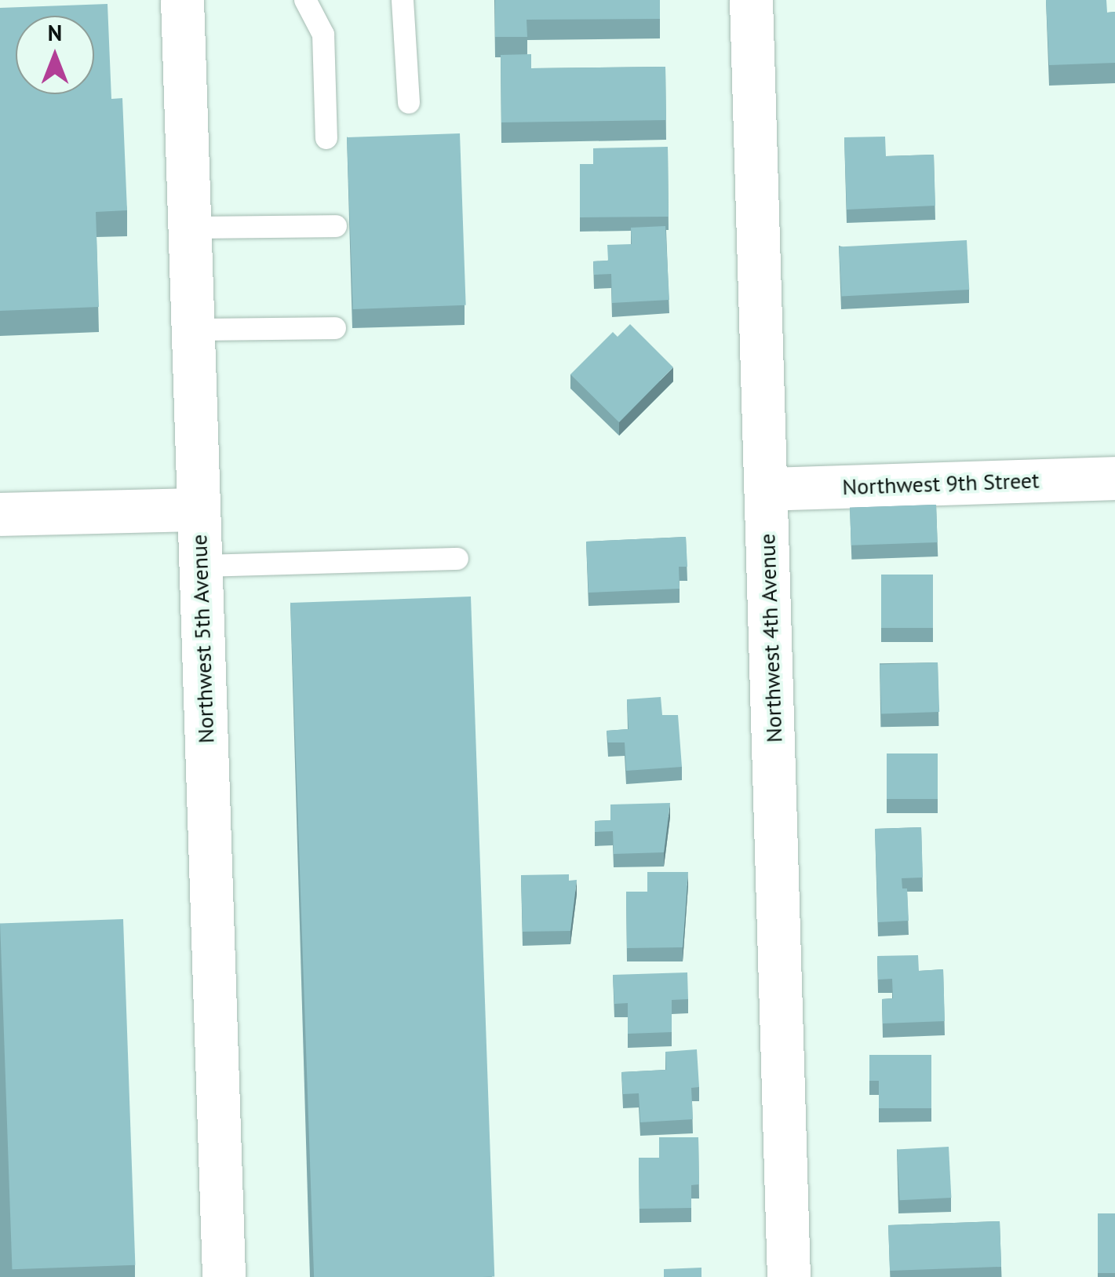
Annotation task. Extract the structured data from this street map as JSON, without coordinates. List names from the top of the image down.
{
  "streets": {
    "street": ["Northwest 9th Street", "Northwest 4th Avenue", "Northwest 5th Avenue"]
  },
  "crossings": [
    ["Northwest 9th Street", "Northwest 4th Avenue"]
  ],
  "north": "top"
}
